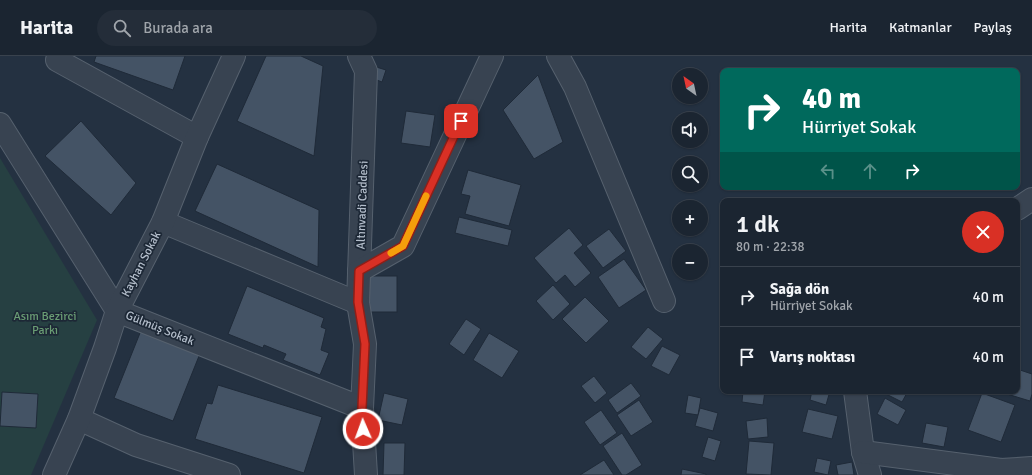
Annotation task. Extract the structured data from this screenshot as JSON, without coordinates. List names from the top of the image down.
{
  "streets": {
    "street": ["Altınvadi Caddesi", "Kayhan Sokak", "Gülmüş Sokak"]
  },
  "crossings": [
    ["Altınvadi Caddesi", "Gülmüş Sokak"],
    ["Kayhan Sokak", "Gülmüş Sokak"]
  ],
  "parks": ["Asım Bezirci Parkı"],
  "north": "top left",
  "page": {
    "header": "Harita",
    "search": "Burada ara",
    "nav": ["Harita", "Katmanlar", "Paylaş"],
    "map_buttons": ["+", "−"],
    "turn": ["40 m", "Hürriyet Sokak"],
    "heading": ["1 dk", "80 m · 22:38"],
    "list": [
      {
        "name": "Sağa dön",
        "note": "Hürriyet Sokak",
        "value": "40 m"
      },
      {
        "name": "Varış noktası",
        "value": "40 m"
      }
    ]
  }
}
